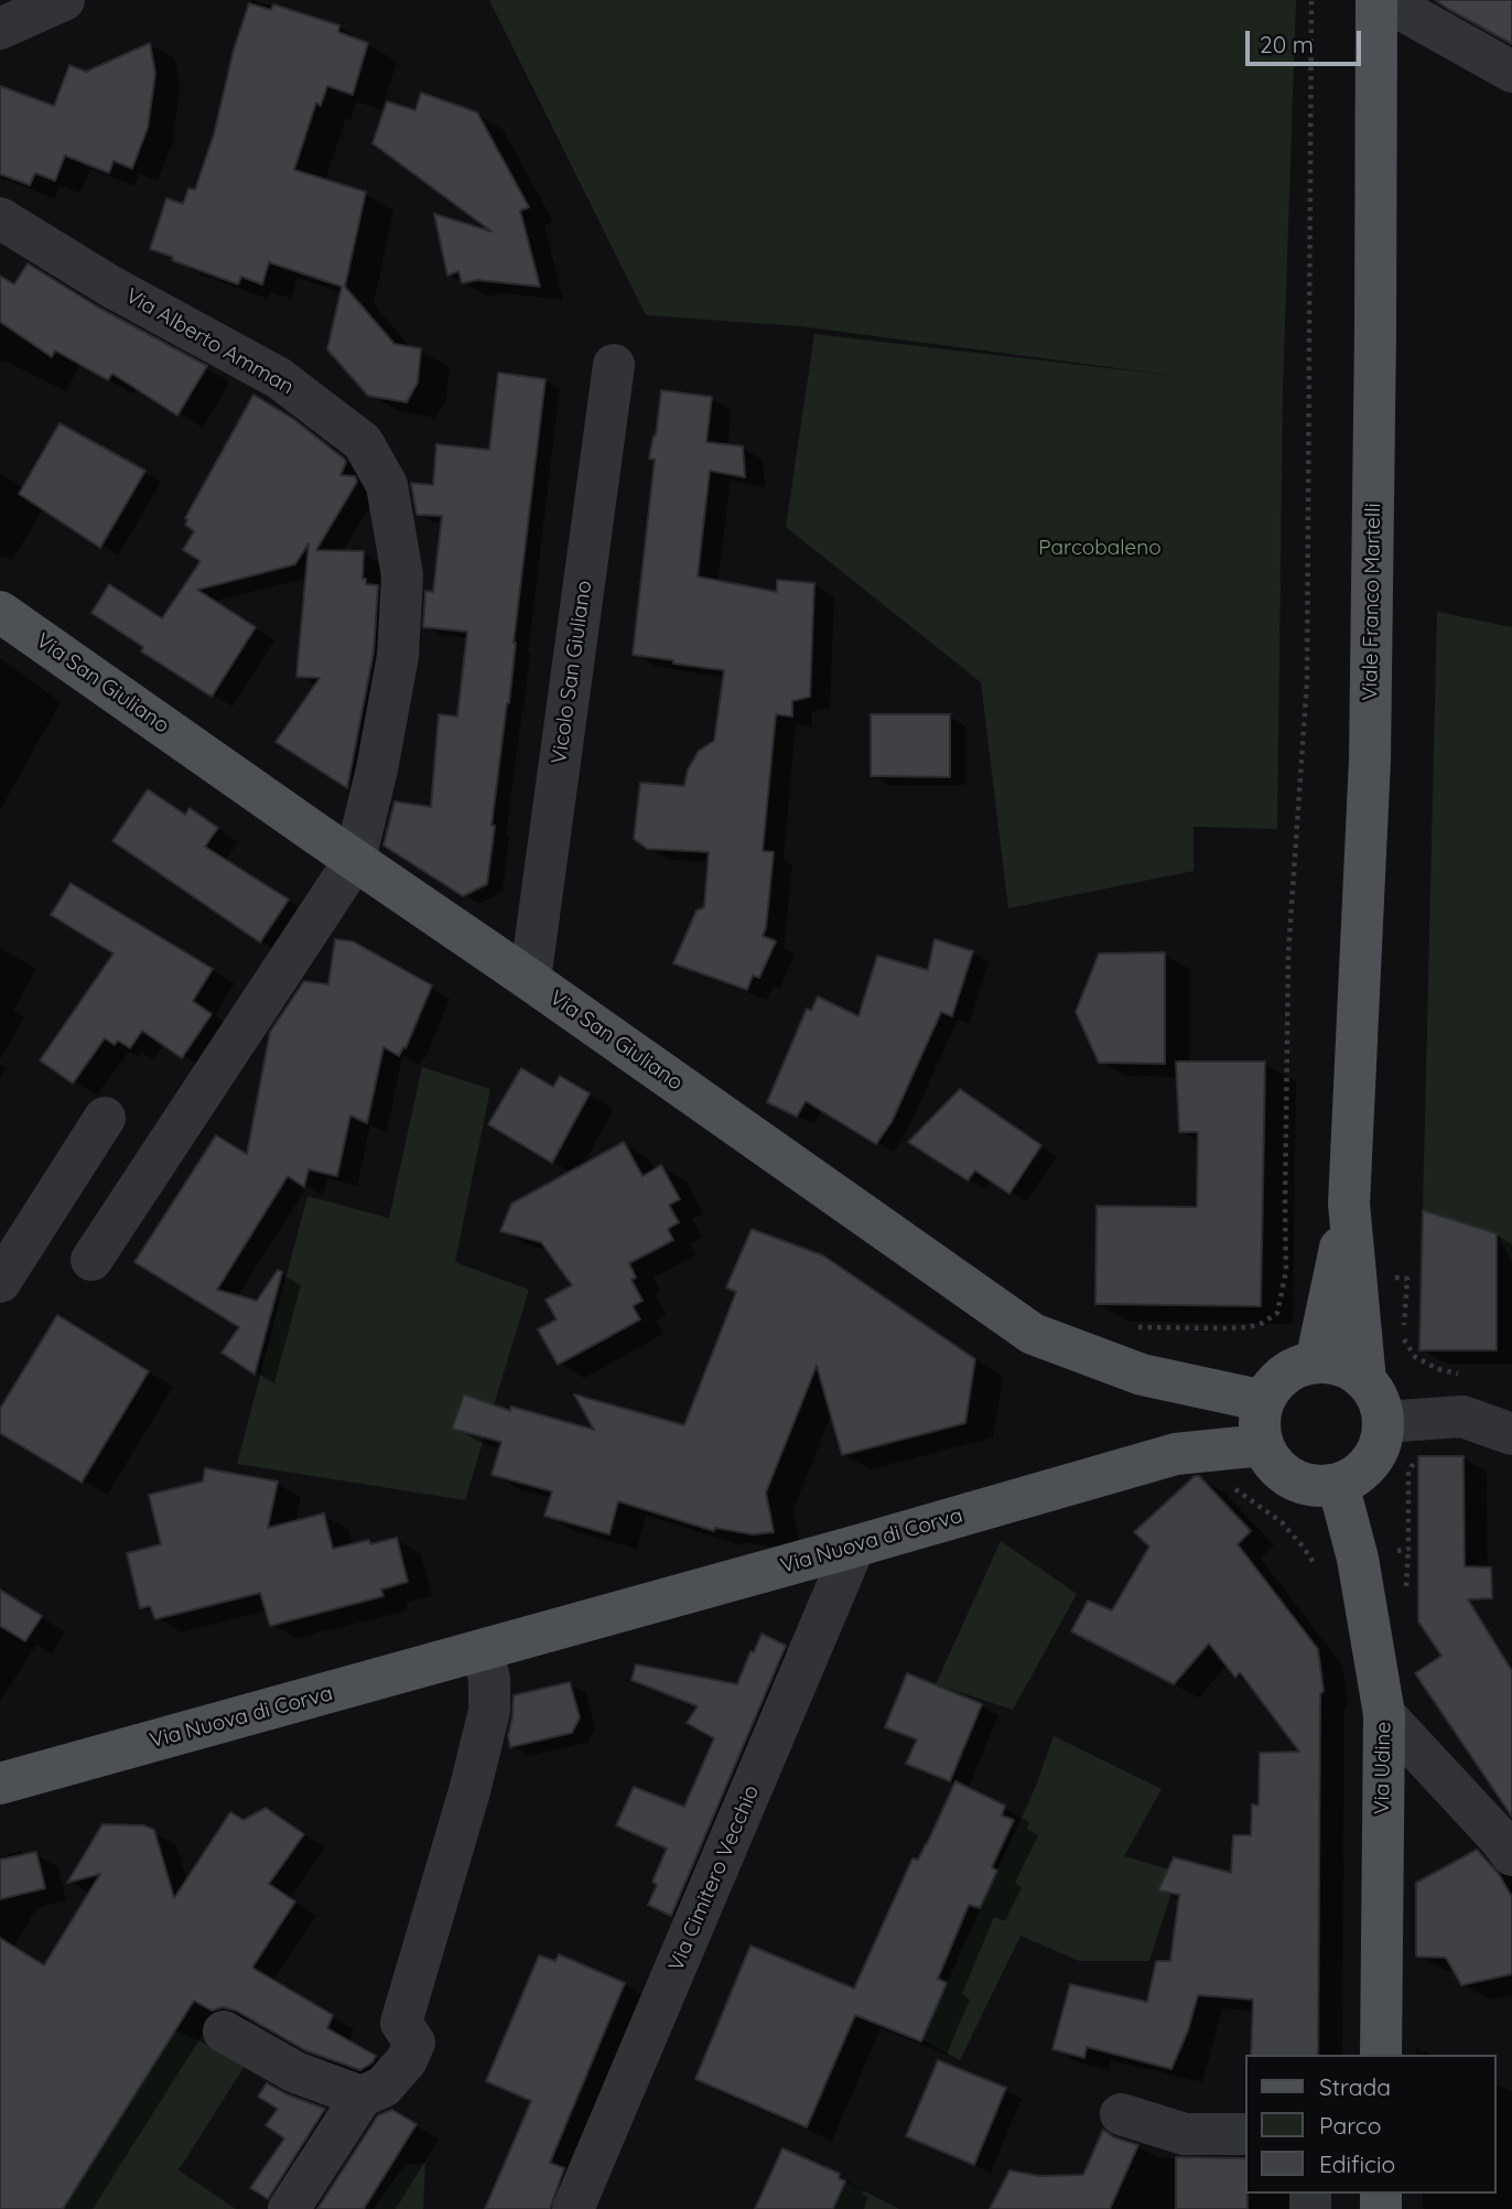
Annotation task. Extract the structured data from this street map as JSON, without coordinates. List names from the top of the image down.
{
  "streets": {
    "main road": [
      "Viale Franco Martelli",
      "Via San Giuliano",
      "Via Nuova di Corva",
      "Via Udine"
    ],
    "street": ["Via Alberto Amman", "Vicolo San Giuliano", "Via Cimitero Vecchio"]
  },
  "crossings": [
    ["Via Alberto Amman", "Via San Giuliano"],
    ["Viale Franco Martelli", "Via San Giuliano"],
    ["Viale Franco Martelli", "Via Nuova di Corva"],
    ["Viale Franco Martelli", "Via Udine"],
    ["Vicolo San Giuliano", "Via San Giuliano"],
    ["Via San Giuliano", "Via Nuova di Corva"],
    ["Via San Giuliano", "Via Udine"],
    ["Via Nuova di Corva", "Via Udine"],
    ["Via Nuova di Corva", "Via Cimitero Vecchio"]
  ],
  "parks": ["Parcobaleno"],
  "legend": ["Strada", "Parco", "Edificio"],
  "scale_bar": "20 m"
}
